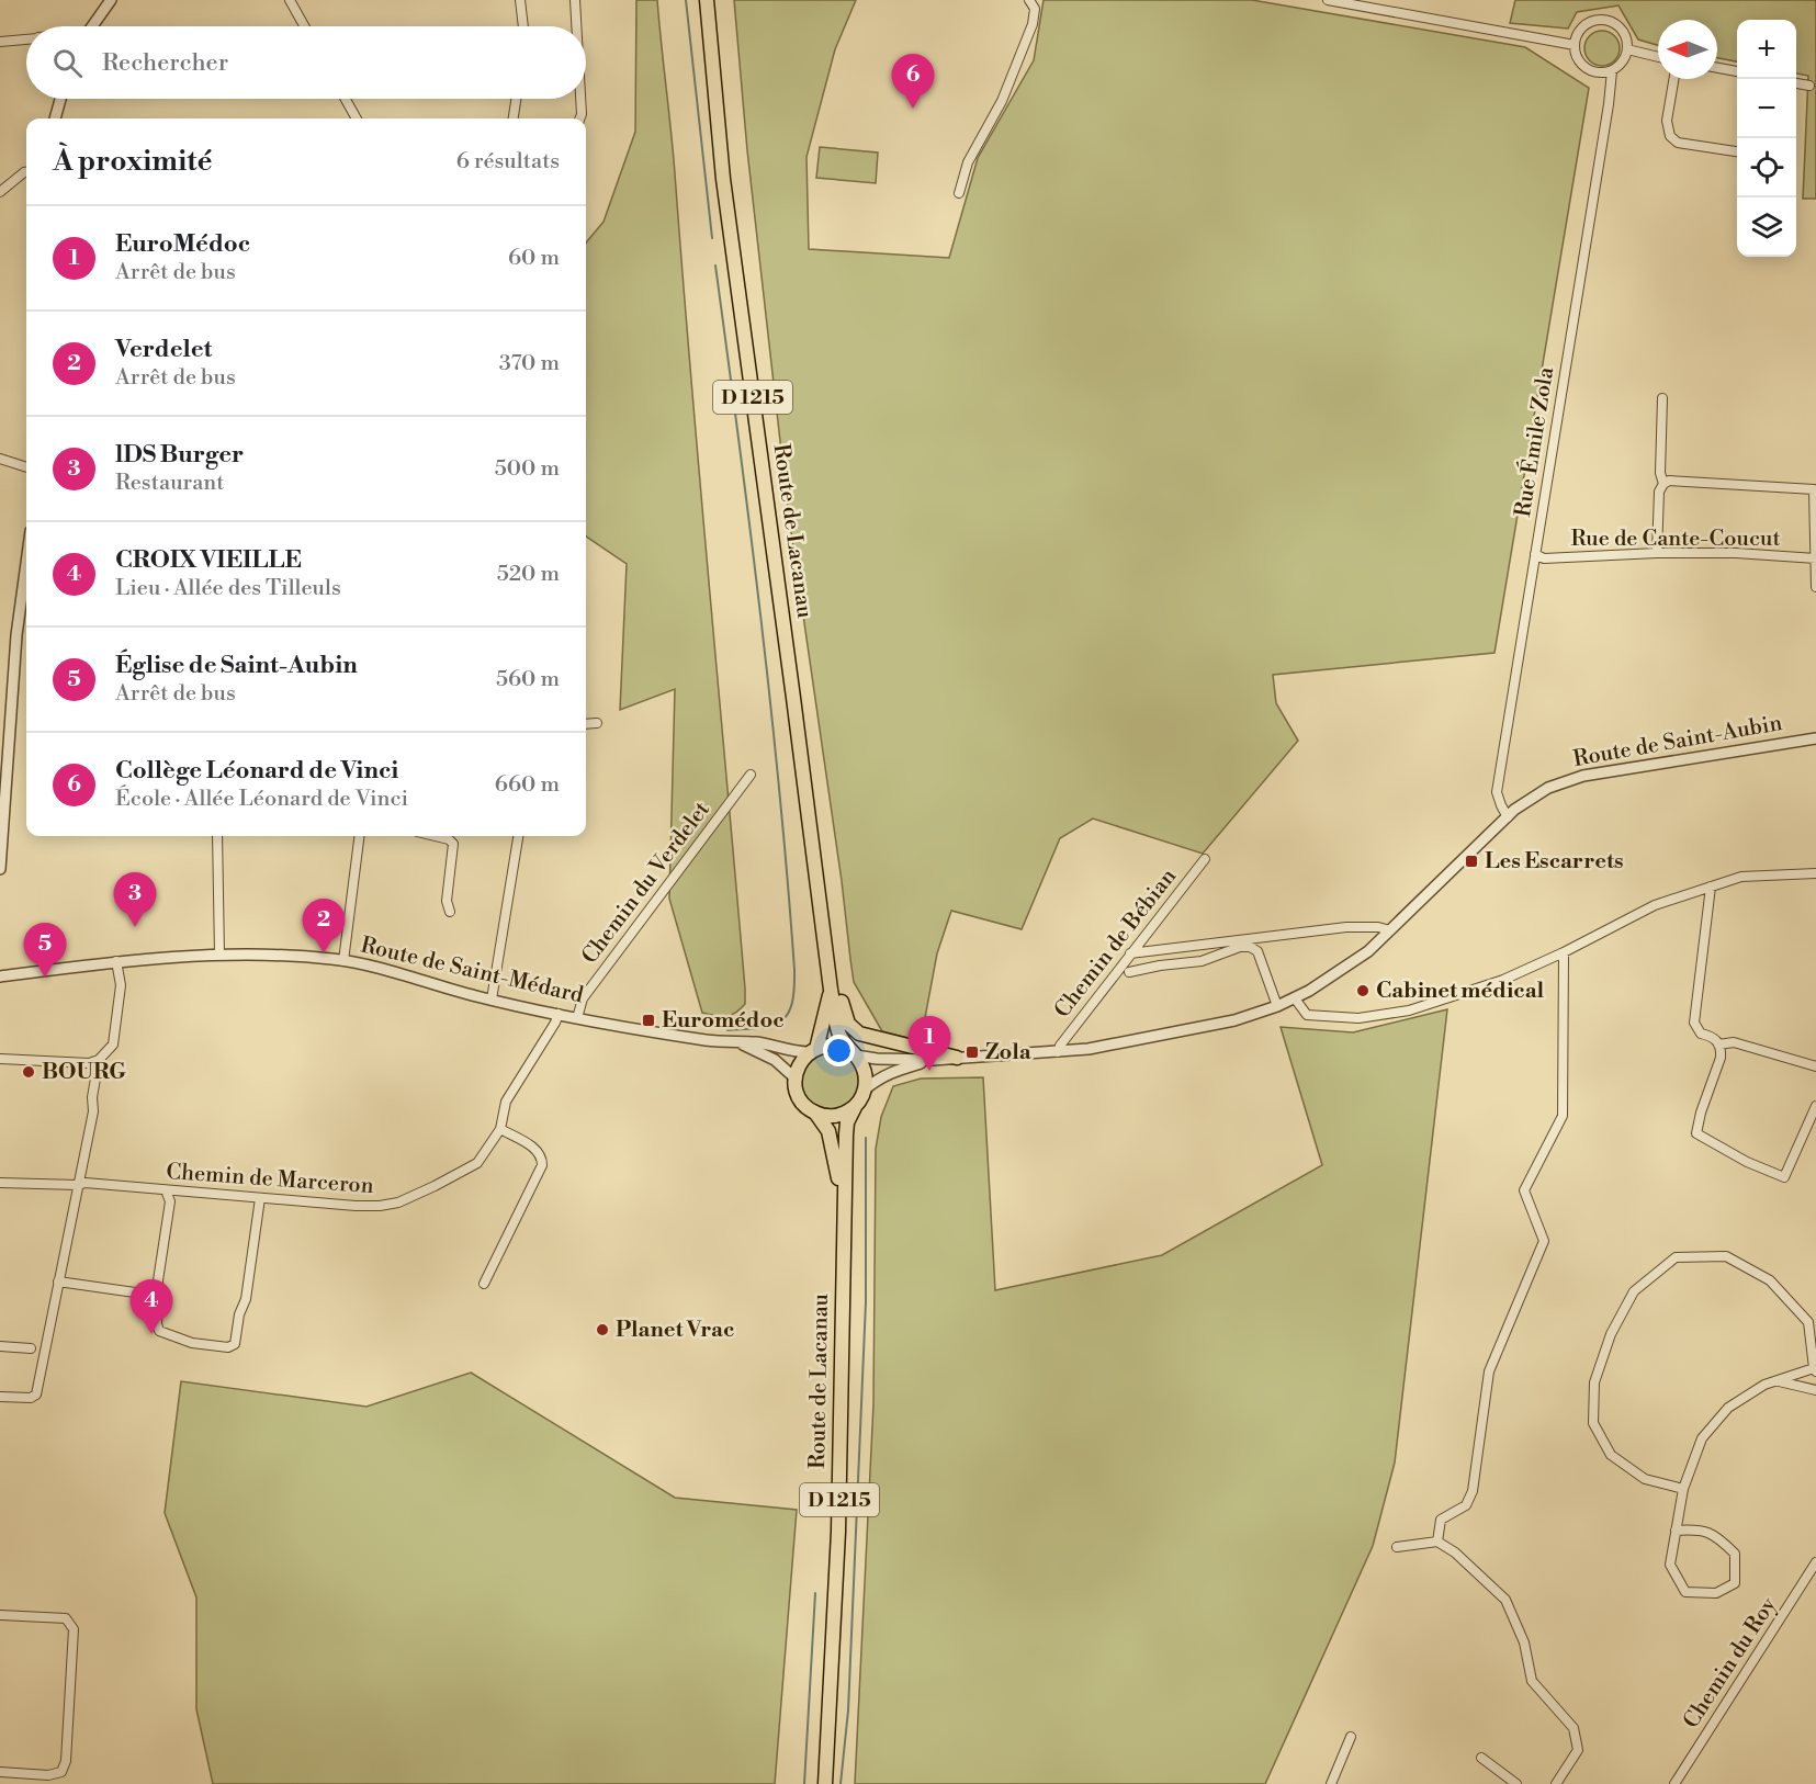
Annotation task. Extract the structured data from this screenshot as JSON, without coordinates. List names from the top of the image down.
{
  "streets": {
    "main road": ["D 1215", "Route de Lacanau"],
    "street": [
      "Rue Émile Zola",
      "Rue de Cante-Coucut",
      "Route de Saint-Aubin",
      "Chemin du Verdelet",
      "Chemin de Bébian",
      "Route de Saint-Médard",
      "Chemin de Marceron",
      "Chemin du Roy"
    ]
  },
  "crossings": [
    ["Rue Émile Zola", "Rue de Cante-Coucut"],
    ["Rue Émile Zola", "Route de Saint-Aubin"],
    ["Route de Lacanau", "Route de Saint-Médard"],
    ["Chemin du Verdelet", "Route de Saint-Médard"],
    ["Route de Saint-Médard", "Chemin de Marceron"]
  ],
  "places": {
    "transit": ["Les Escarrets", "Euromédoc", "Zola"],
    "other": ["Cabinet médical", "BOURG", "Planet Vrac"]
  },
  "north": "left",
  "page": {
    "map_buttons": ["+", "−"],
    "search": "Rechercher",
    "pins": [
      "6",
      "3",
      "2",
      "5",
      "1",
      "4"
    ],
    "heading": ["À proximité", "6 résultats"],
    "list": [
      {
        "mark": "1",
        "name": "EuroMédoc",
        "note": "Arrêt de bus",
        "value": "60 m"
      },
      {
        "mark": "2",
        "name": "Verdelet",
        "note": "Arrêt de bus",
        "value": "370 m"
      },
      {
        "mark": "3",
        "name": "lDS Burger",
        "note": "Restaurant",
        "value": "500 m"
      },
      {
        "mark": "4",
        "name": "CROIX VIEILLE",
        "note": "Lieu · Allée des Tilleuls",
        "value": "520 m"
      },
      {
        "mark": "5",
        "name": "Église de Saint-Aubin",
        "note": "Arrêt de bus",
        "value": "560 m"
      },
      {
        "mark": "6",
        "name": "Collège Léonard de Vinci",
        "note": "École · Allée Léonard de Vinci",
        "value": "660 m"
      }
    ]
  }
}
